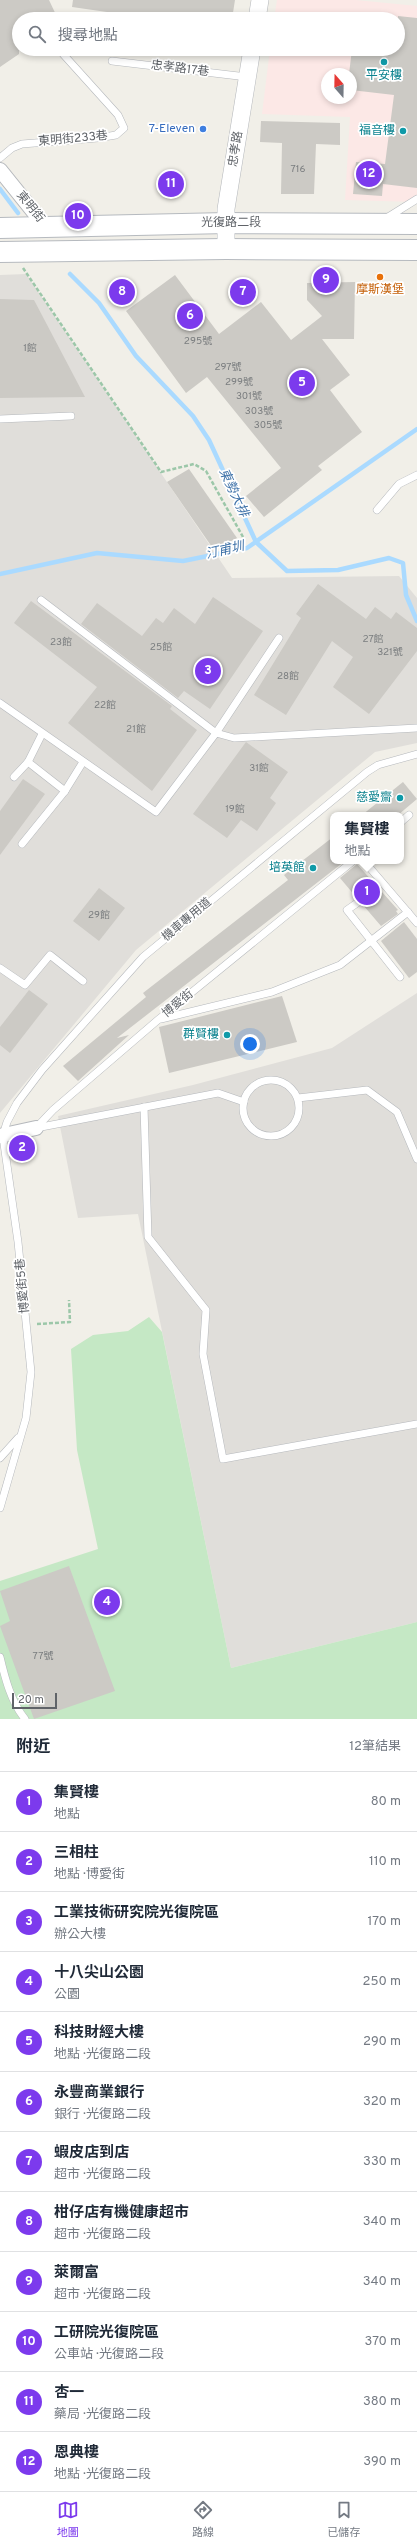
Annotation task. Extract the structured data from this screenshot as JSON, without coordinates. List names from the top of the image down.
{
  "streets": {
    "main road": ["光復路二段"],
    "street": ["忠孝路", "東明街"],
    "lane": [
      "忠孝路17巷",
      "東明街233巷",
      "機車專用道",
      "博愛街",
      "博愛街5巷"
    ]
  },
  "crossings": [
    ["忠孝路17巷", "忠孝路"],
    ["忠孝路", "光復路二段"],
    ["東明街", "光復路二段"],
    ["機車專用道", "博愛街5巷"]
  ],
  "water": ["東勢大排", "汀甫圳"],
  "places": [
    "平安樓",
    "7-Eleven",
    "福音樓",
    "摩斯漢堡",
    "慈愛齋",
    "培英館",
    "群賢樓"
  ],
  "house_numbers": [
    "716",
    "295號",
    "1館",
    "297號",
    "299號",
    "301號",
    "303號",
    "305號",
    "27館",
    "23館",
    "25館",
    "321號",
    "28館",
    "22館",
    "21館",
    "31館",
    "19館",
    "29館",
    "77號"
  ],
  "scale_bar": "20 m",
  "north": "top",
  "page": {
    "search": "搜尋地點",
    "pins": [
      "12",
      "11",
      "10",
      "9",
      "7",
      "8",
      "6",
      "5",
      "3",
      "1",
      "2",
      "4"
    ],
    "popup": ["集賢樓", "地點"],
    "scale": "20 m",
    "heading": ["附近", "12筆結果"],
    "list": [
      {
        "mark": "1",
        "name": "集賢樓",
        "note": "地點",
        "value": "80 m"
      },
      {
        "mark": "2",
        "name": "三相柱",
        "note": "地點 · 博愛街",
        "value": "110 m"
      },
      {
        "mark": "3",
        "name": "工業技術研究院光復院區",
        "note": "辦公大樓",
        "value": "170 m"
      },
      {
        "mark": "4",
        "name": "十八尖山公園",
        "note": "公園",
        "value": "250 m"
      },
      {
        "mark": "5",
        "name": "科技財經大樓",
        "note": "地點 · 光復路二段",
        "value": "290 m"
      },
      {
        "mark": "6",
        "name": "永豐商業銀行",
        "note": "銀行 · 光復路二段",
        "value": "320 m"
      },
      {
        "mark": "7",
        "name": "蝦皮店到店",
        "note": "超市 · 光復路二段",
        "value": "330 m"
      },
      {
        "mark": "8",
        "name": "柑仔店有機健康超市",
        "note": "超市 · 光復路二段",
        "value": "340 m"
      },
      {
        "mark": "9",
        "name": "萊爾富",
        "note": "超市 · 光復路二段",
        "value": "340 m"
      },
      {
        "mark": "10",
        "name": "工研院光復院區",
        "note": "公車站 · 光復路二段",
        "value": "370 m"
      },
      {
        "mark": "11",
        "name": "杏一",
        "note": "藥局 · 光復路二段",
        "value": "380 m"
      },
      {
        "mark": "12",
        "name": "恩典樓",
        "note": "地點 · 光復路二段",
        "value": "390 m"
      }
    ],
    "nav": ["地圖", "路線", "已儲存"]
  }
}
